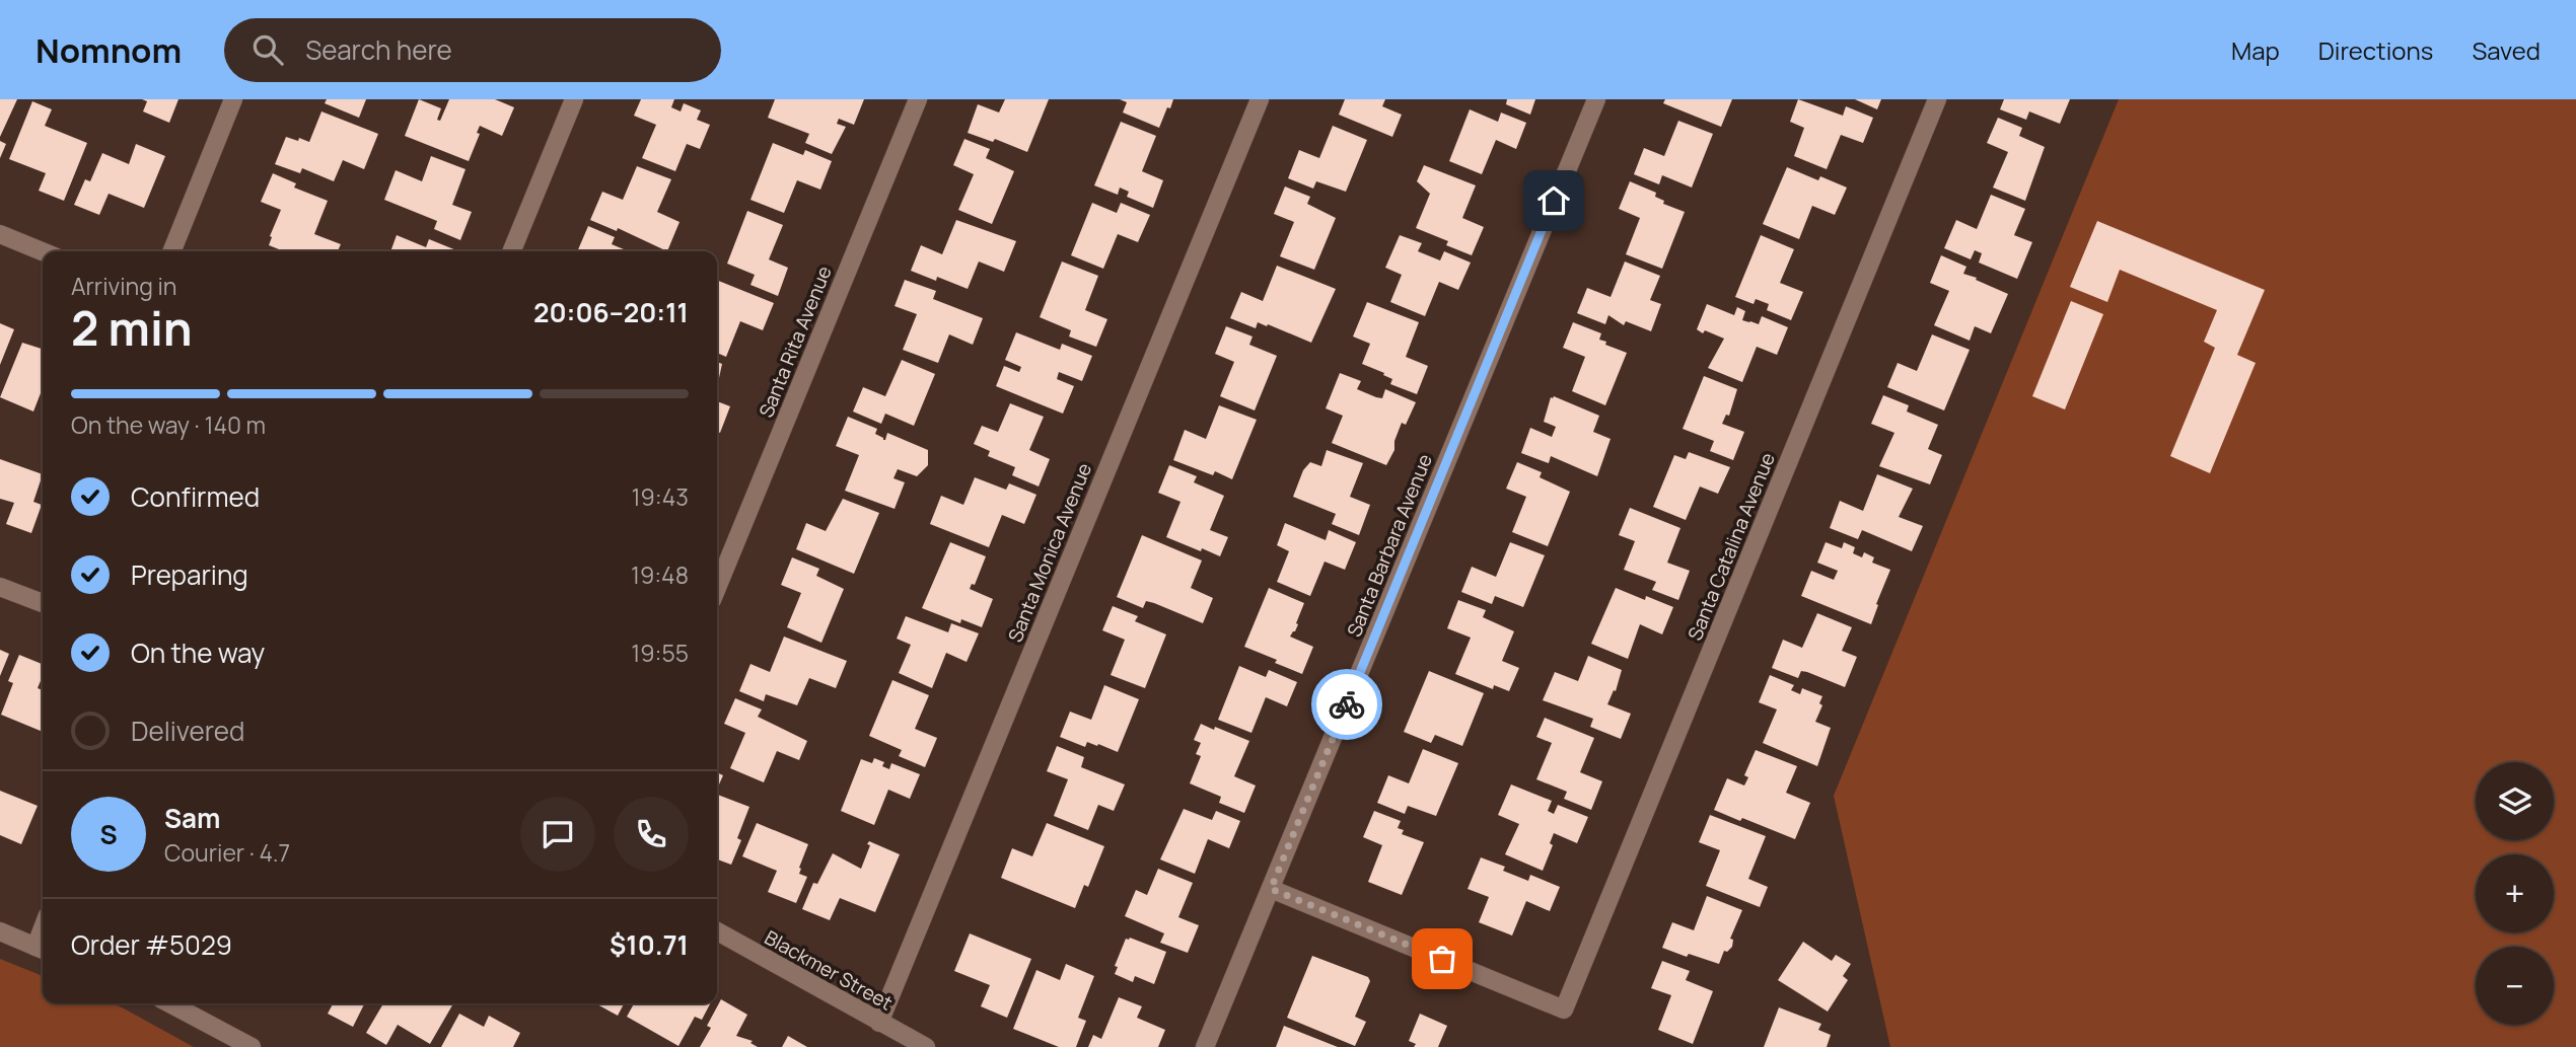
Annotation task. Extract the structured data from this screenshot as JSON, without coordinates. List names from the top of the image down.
{
  "streets": {
    "street": [
      "Santa Rita Avenue",
      "Santa Barbara Avenue",
      "Santa Catalina Avenue",
      "Santa Monica Avenue",
      "Blackmer Street"
    ]
  },
  "crossings": [
    ["Santa Barbara Avenue", "Santa Catalina Avenue"],
    ["Santa Monica Avenue", "Blackmer Street"]
  ],
  "page": {
    "header": "Nomnom",
    "search": "Search here",
    "nav": ["Map", "Directions", "Saved"],
    "heading": ["2 min", "Arriving in", "20:06–20:11"],
    "panel": [
      "Sam",
      "Courier · 4.7",
      "Order #5029",
      "$10.71"
    ],
    "bar": "On the way · 140 m",
    "list": [
      ["Confirmed", "19:43"],
      ["Preparing", "19:48"],
      ["On the way", "19:55"],
      "Delivered"
    ],
    "map_buttons": ["+", "−"],
    "round": "S"
  }
}
